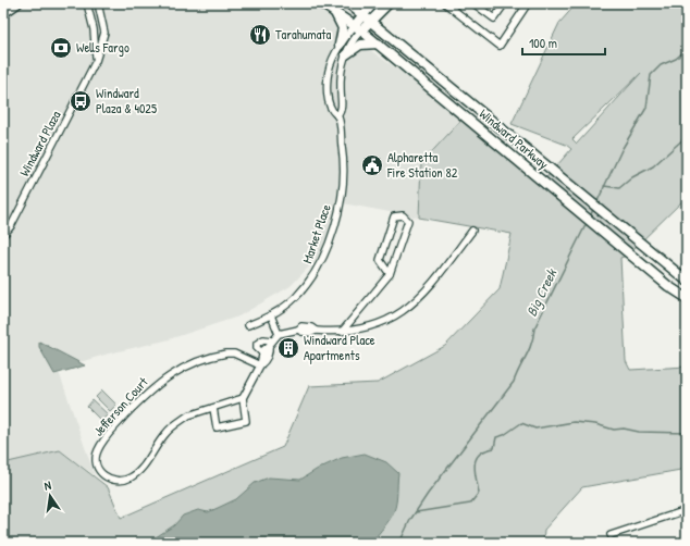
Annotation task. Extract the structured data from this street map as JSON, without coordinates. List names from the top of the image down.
{
  "streets": {
    "main road": ["Windward Parkway"],
    "street": ["Windward Plaza", "Market Place", "Jefferson Court"]
  },
  "crossings": [
    ["Windward Parkway", "Market Place"]
  ],
  "water": ["Big Creek"],
  "places": {
    "restaurant": ["Tarahumata"],
    "bank": ["Wells Fargo"],
    "bus stop": ["Windward Plaza & 4025"],
    "public building": ["Alpharetta Fire Station 82"],
    "building": ["Windward Place Apartments"]
  },
  "scale_bar": "100 m",
  "north": "top"
}
